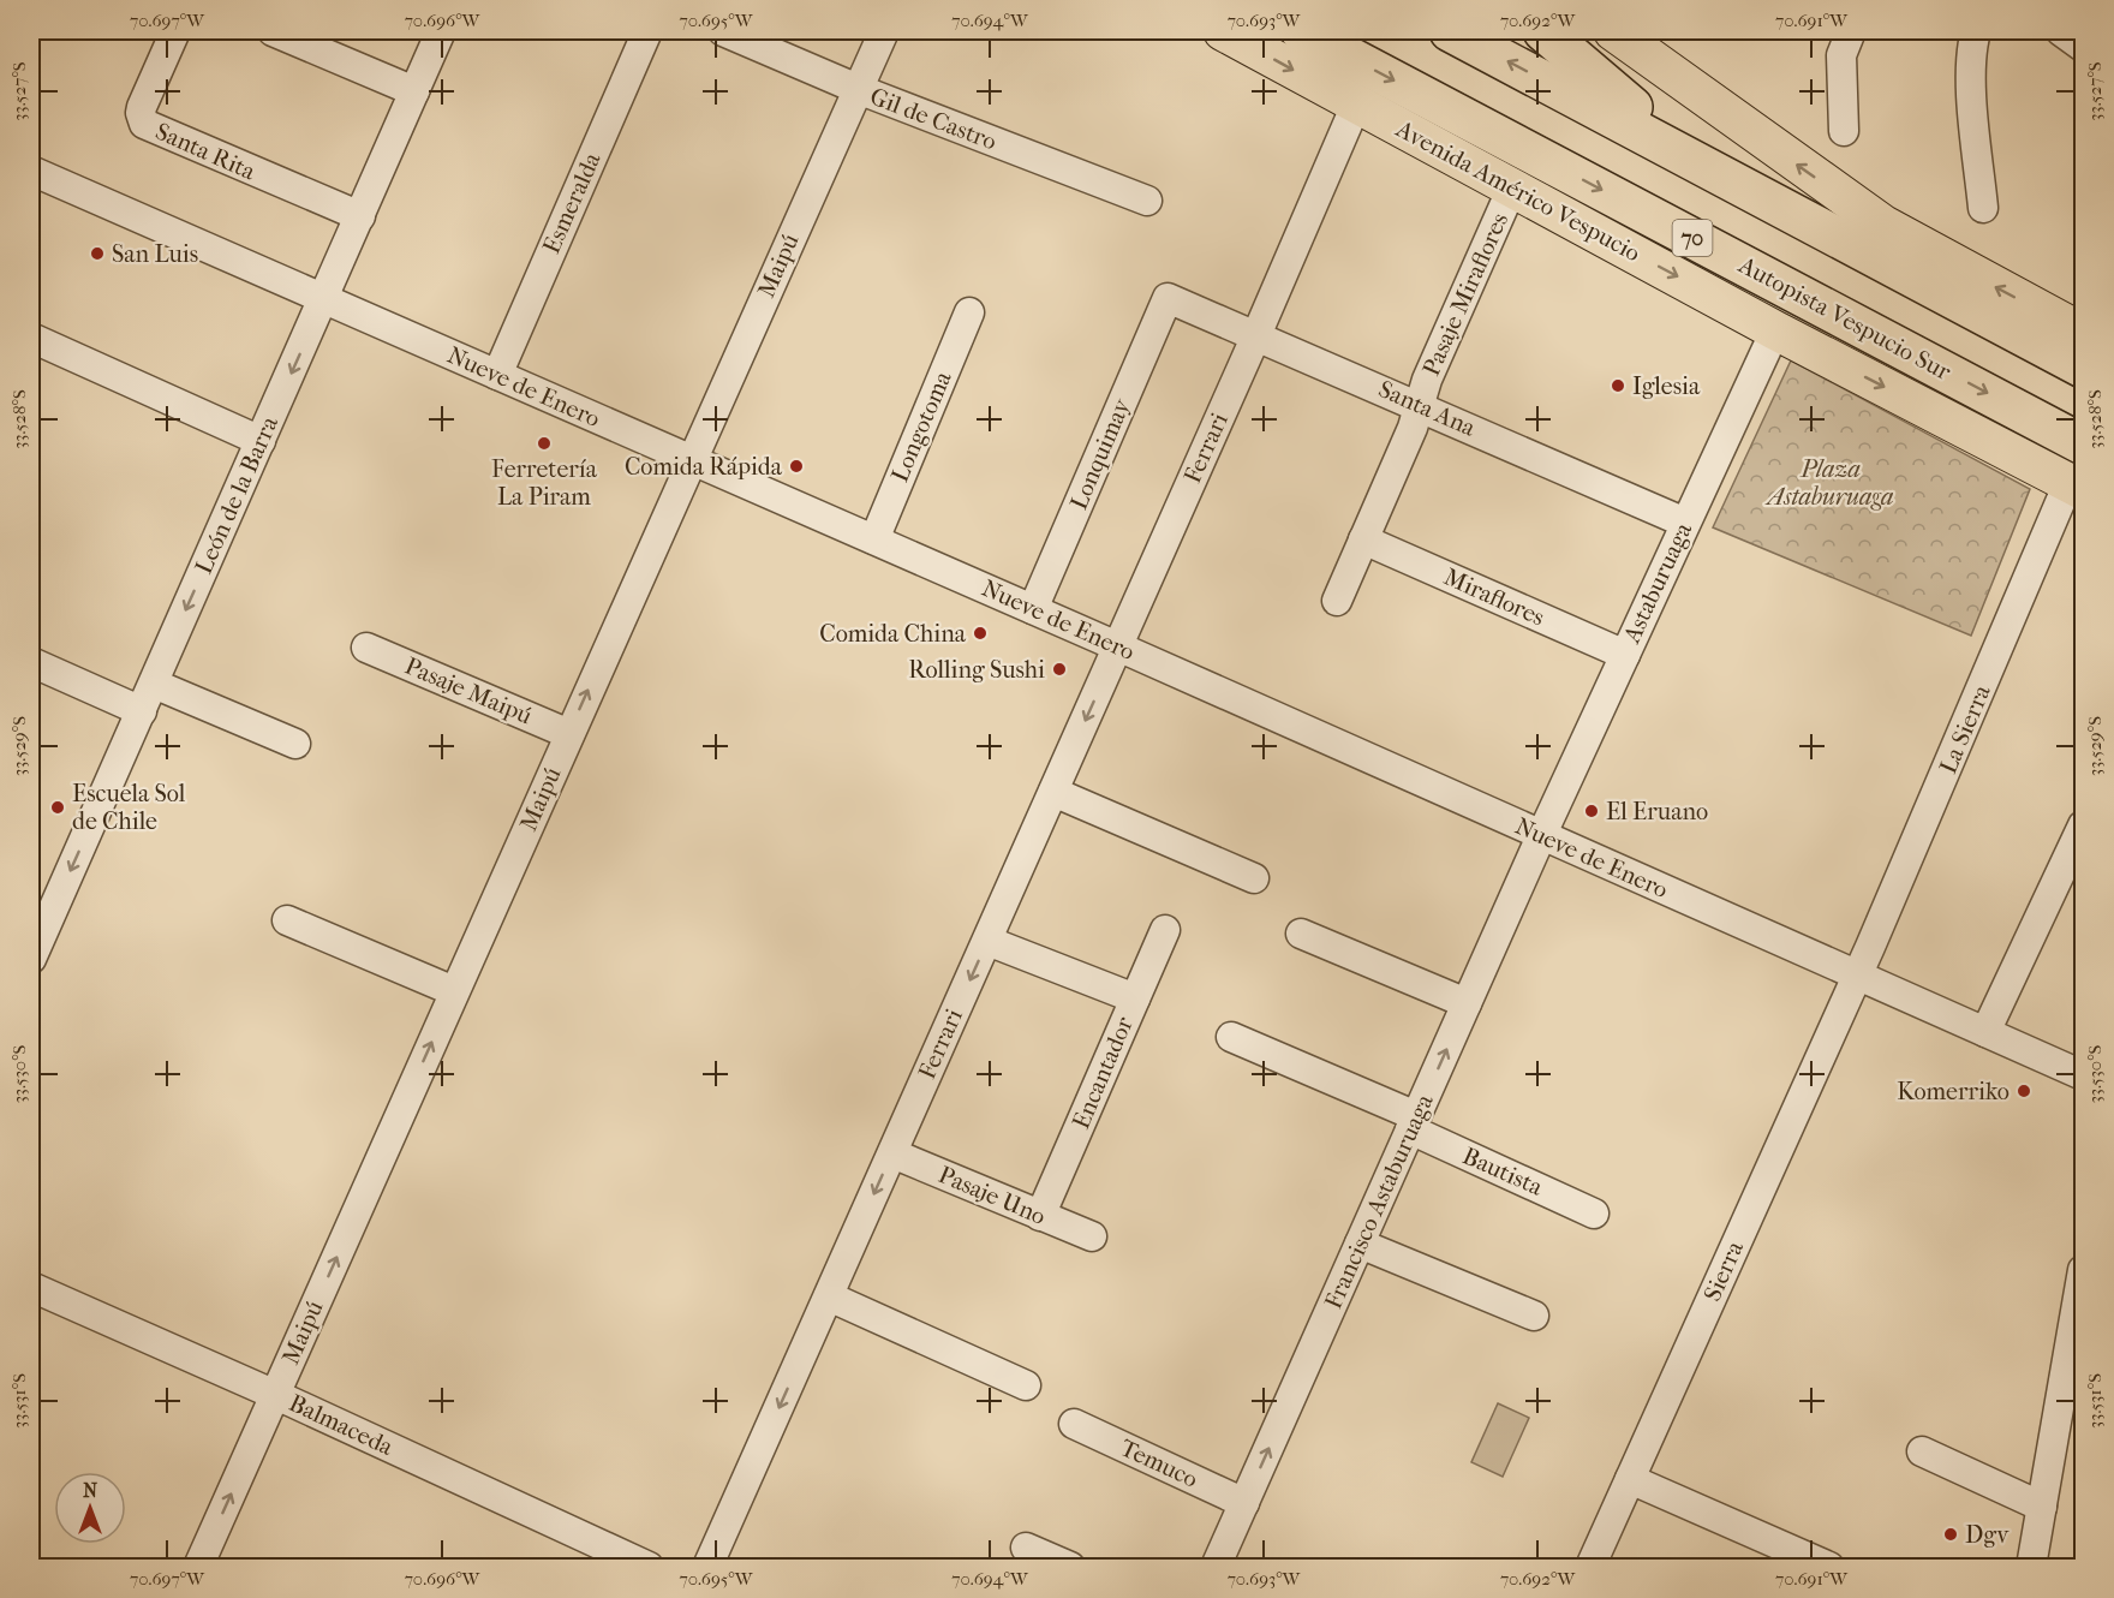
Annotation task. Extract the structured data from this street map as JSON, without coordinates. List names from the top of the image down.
{
  "streets": {
    "highway": ["70", "Autopista Vespucio Sur"],
    "main road": ["Avenida Américo Vespucio"],
    "street": [
      "Gil de Castro",
      "Santa Rita",
      "Esmeralda",
      "Maipú",
      "Pasaje Miraflores",
      "Nueve de Enero",
      "Santa Ana",
      "Longotoma",
      "Ferrari",
      "Lonquimay",
      "León de la Barra",
      "Astaburuaga",
      "Miraflores",
      "Pasaje Maipú",
      "La Sierra",
      "Encantador",
      "Bautista",
      "Pasaje Uno",
      "Francisco Astaburuaga",
      "Sierra",
      "Balmaceda",
      "Temuco"
    ]
  },
  "crossings": [
    ["Gil de Castro", "Maipú"],
    ["Santa Rita", "León de la Barra"],
    ["Avenida Américo Vespucio", "Pasaje Miraflores"],
    ["Avenida Américo Vespucio", "Ferrari"],
    ["Avenida Américo Vespucio", "Astaburuaga"],
    ["Avenida Américo Vespucio", "La Sierra"],
    ["Esmeralda", "Nueve de Enero"],
    ["Maipú", "Nueve de Enero"],
    ["Maipú", "Pasaje Maipú"],
    ["Maipú", "Balmaceda"],
    ["Pasaje Miraflores", "Santa Ana"],
    ["Pasaje Miraflores", "Miraflores"],
    ["Nueve de Enero", "Longotoma"],
    ["Nueve de Enero", "Ferrari"],
    ["Nueve de Enero", "Lonquimay"],
    ["Nueve de Enero", "León de la Barra"],
    ["Nueve de Enero", "Astaburuaga"],
    ["Nueve de Enero", "La Sierra"],
    ["Nueve de Enero", "Francisco Astaburuaga"],
    ["Nueve de Enero", "Sierra"],
    ["Santa Ana", "Ferrari"],
    ["Santa Ana", "Lonquimay"],
    ["Santa Ana", "Astaburuaga"],
    ["Ferrari", "Pasaje Uno"],
    ["Astaburuaga", "Miraflores"],
    ["Astaburuaga", "Francisco Astaburuaga"],
    ["La Sierra", "Sierra"],
    ["Encantador", "Pasaje Uno"],
    ["Bautista", "Francisco Astaburuaga"],
    ["Francisco Astaburuaga", "Temuco"]
  ],
  "one_way": [
    "Maipú",
    "Ferrari",
    "León de la Barra",
    "Francisco Astaburuaga"
  ],
  "parks": ["Plaza Astaburuaga"],
  "places": [
    "San Luis",
    "Iglesia",
    "Ferretería La Piram",
    "Comida Rápida",
    "Comida China",
    "Rolling Sushi",
    "Escuela Sol de Chile",
    "El Eruano",
    "Komerriko",
    "Dgv"
  ],
  "north": "top",
  "coordinates": [
    "70.697°W",
    "70.696°W",
    "70.695°W",
    "70.694°W",
    "70.693°W",
    "70.692°W",
    "70.691°W",
    "33.527°S",
    "33.528°S",
    "33.529°S",
    "33.530°S",
    "33.531°S"
  ]
}
